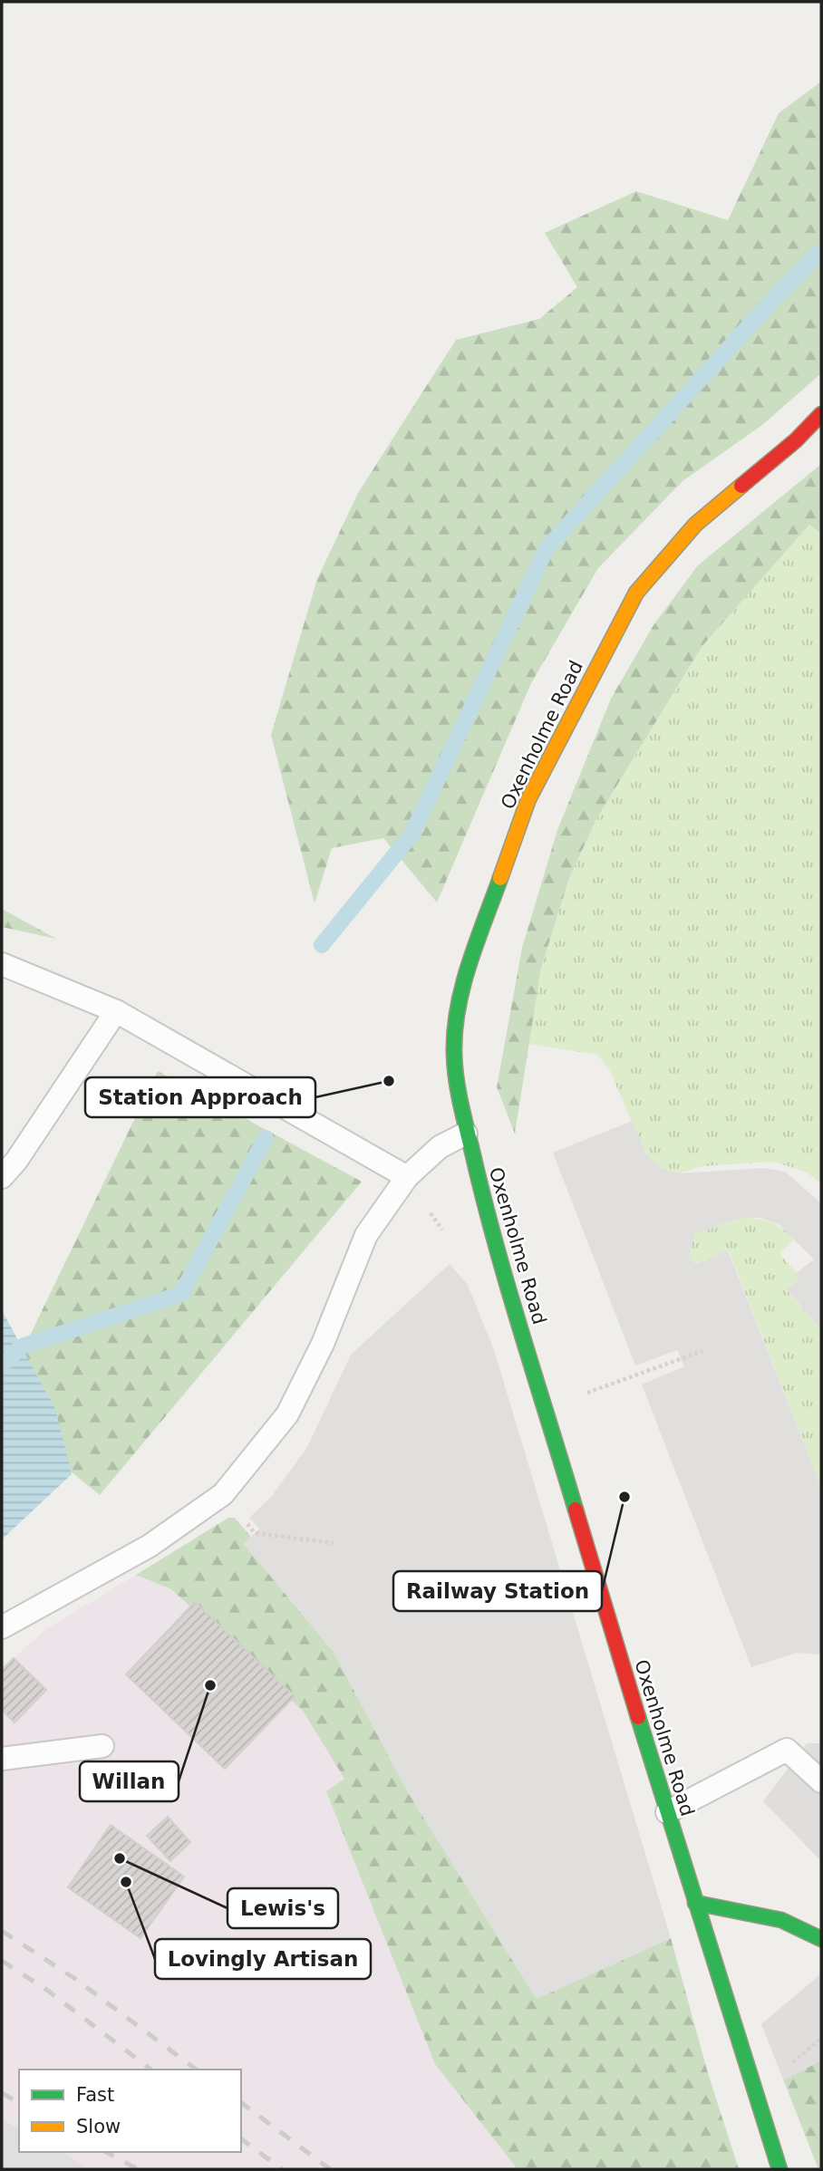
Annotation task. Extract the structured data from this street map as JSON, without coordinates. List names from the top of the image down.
{
  "streets": {
    "main road": ["Oxenholme Road"]
  },
  "places": [
    "Station Approach",
    "Railway Station",
    "Willan",
    "Lewis's",
    "Lovingly Artisan"
  ],
  "legend": ["Fast", "Slow"]
}
